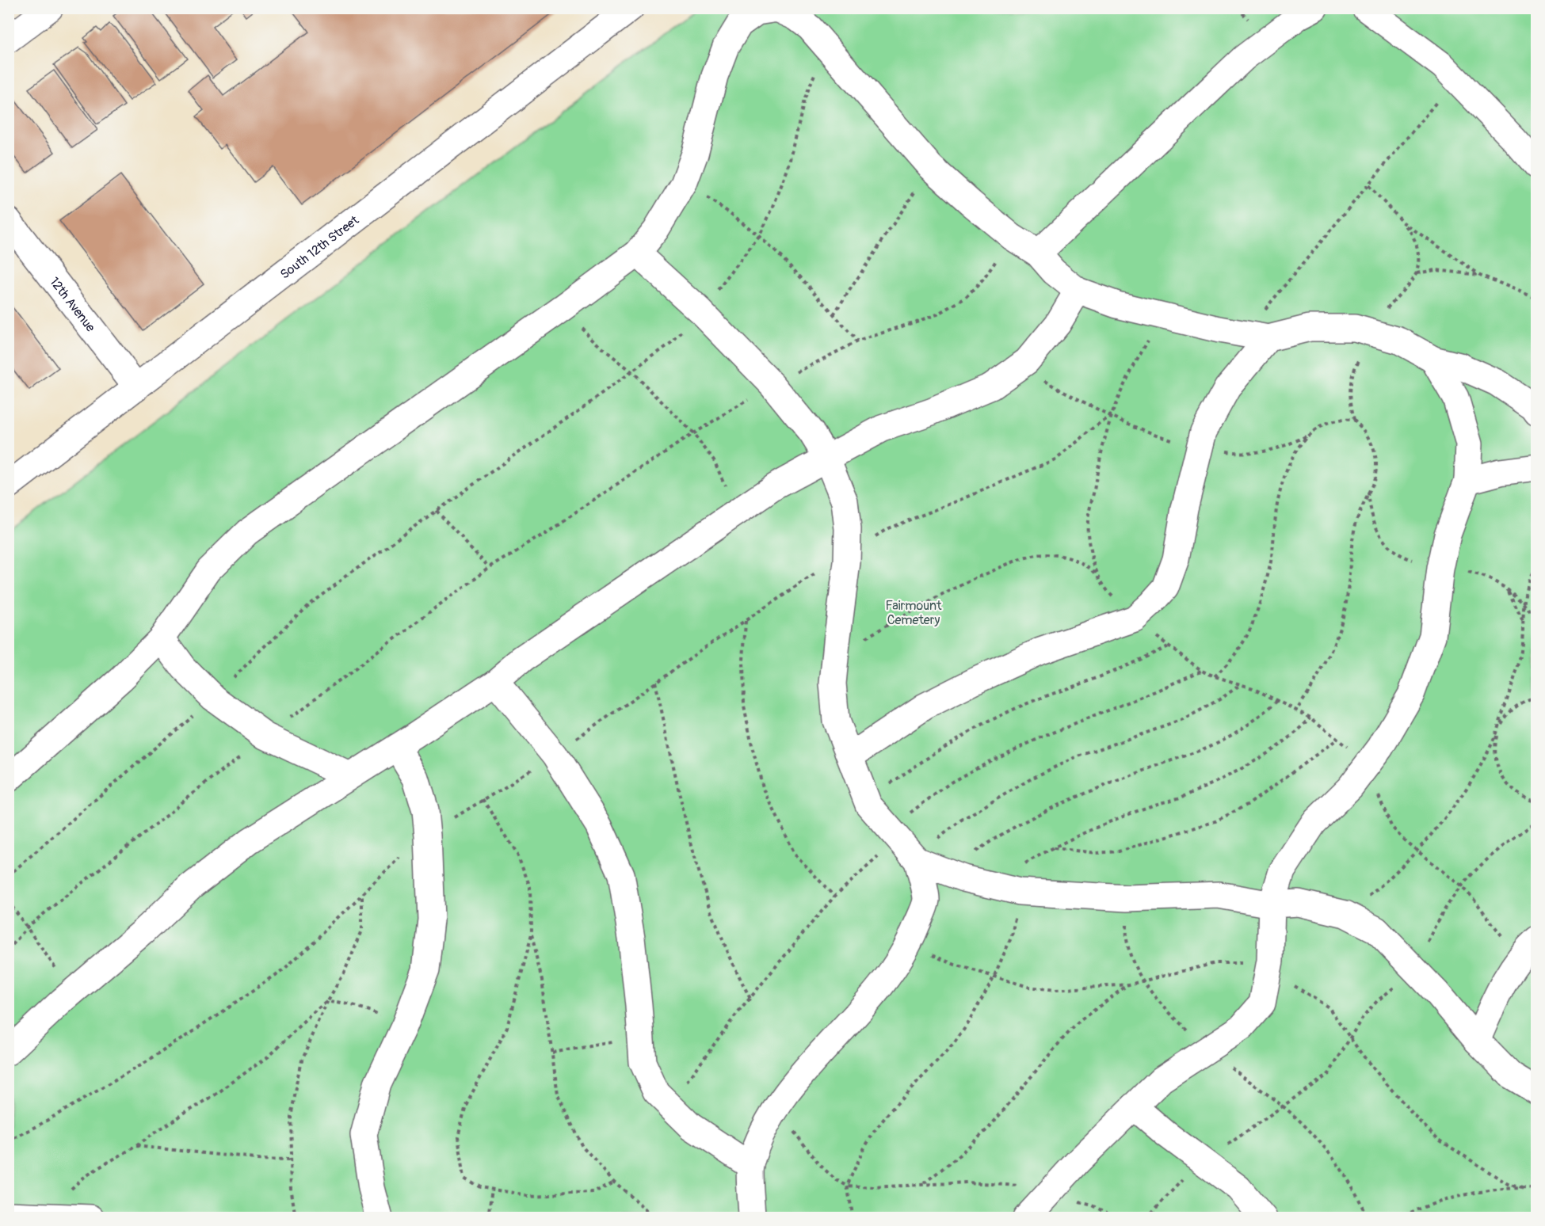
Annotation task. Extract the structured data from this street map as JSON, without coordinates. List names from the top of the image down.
{
  "streets": {
    "street": ["South 12th Street", "12th Avenue"]
  },
  "crossings": [
    ["South 12th Street", "12th Avenue"]
  ],
  "parks": ["Fairmount Cemetery"]
}
